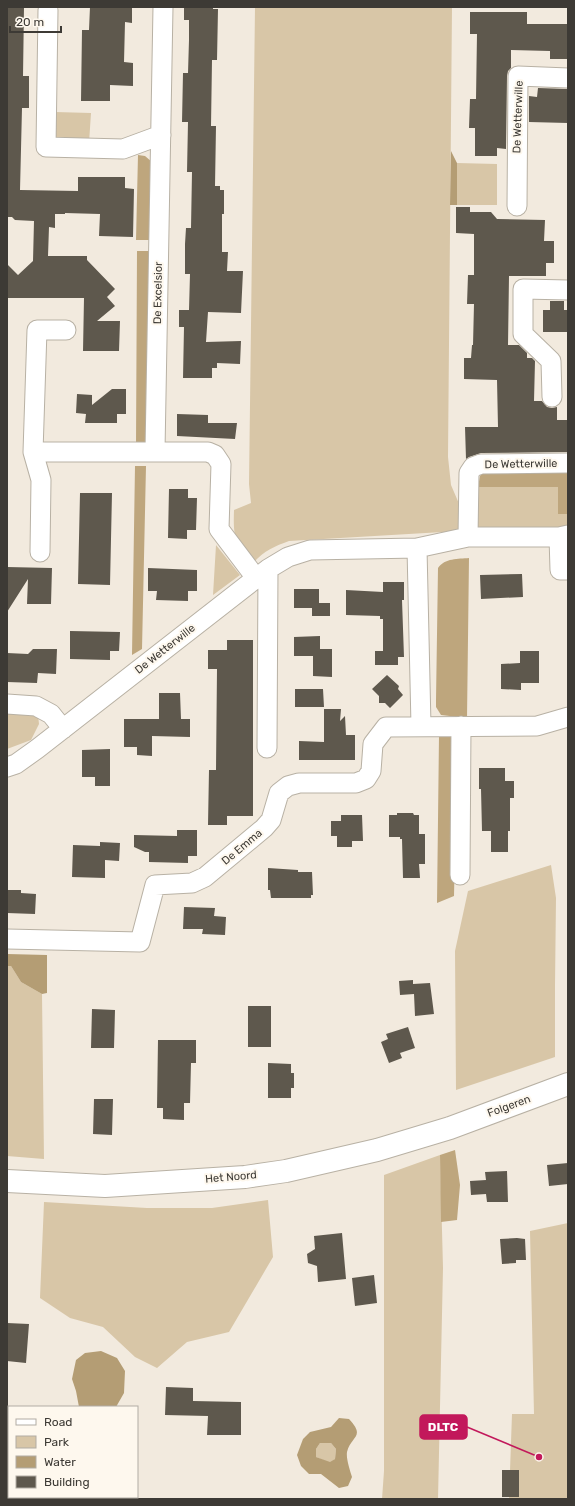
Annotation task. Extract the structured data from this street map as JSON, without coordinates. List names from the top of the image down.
{
  "streets": {
    "main road": ["Folgeren", "Het Noord"],
    "street": ["De Wetterwille", "De Excelsior", "De Emma"]
  },
  "crossings": [
    ["Folgeren", "Het Noord"]
  ],
  "places": ["DLTC"],
  "legend": [
    "Road",
    "Park",
    "Water",
    "Building"
  ],
  "scale_bar": "20 m"
}
